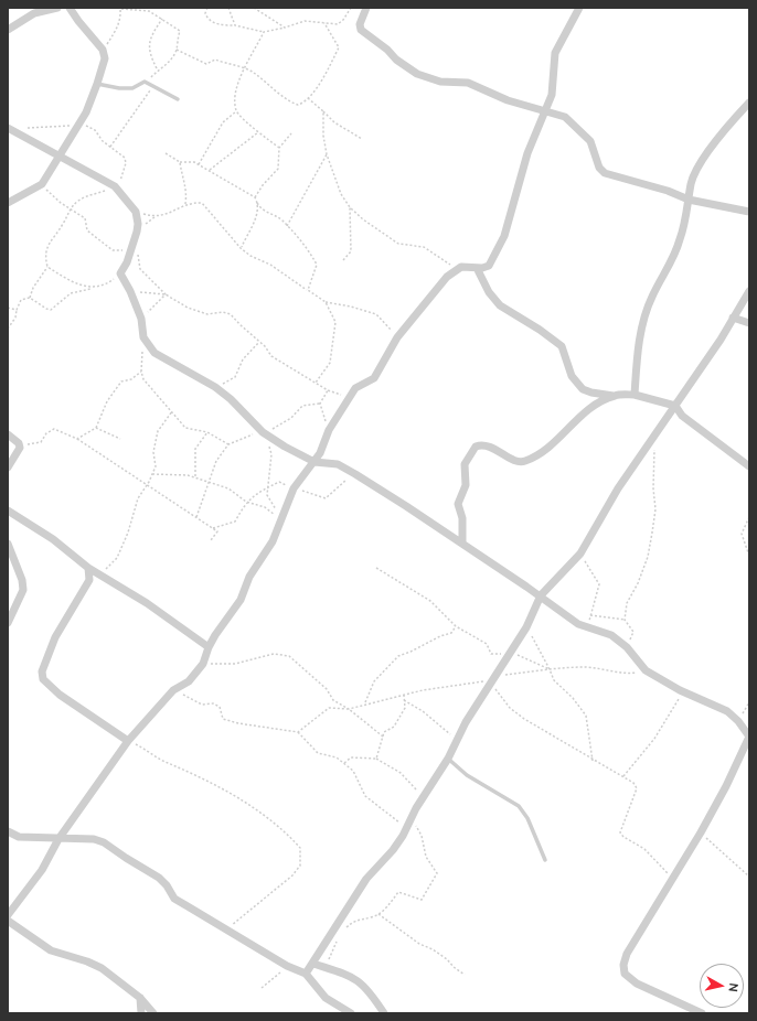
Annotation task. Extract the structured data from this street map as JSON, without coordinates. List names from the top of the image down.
{
  "north": "right"
}
